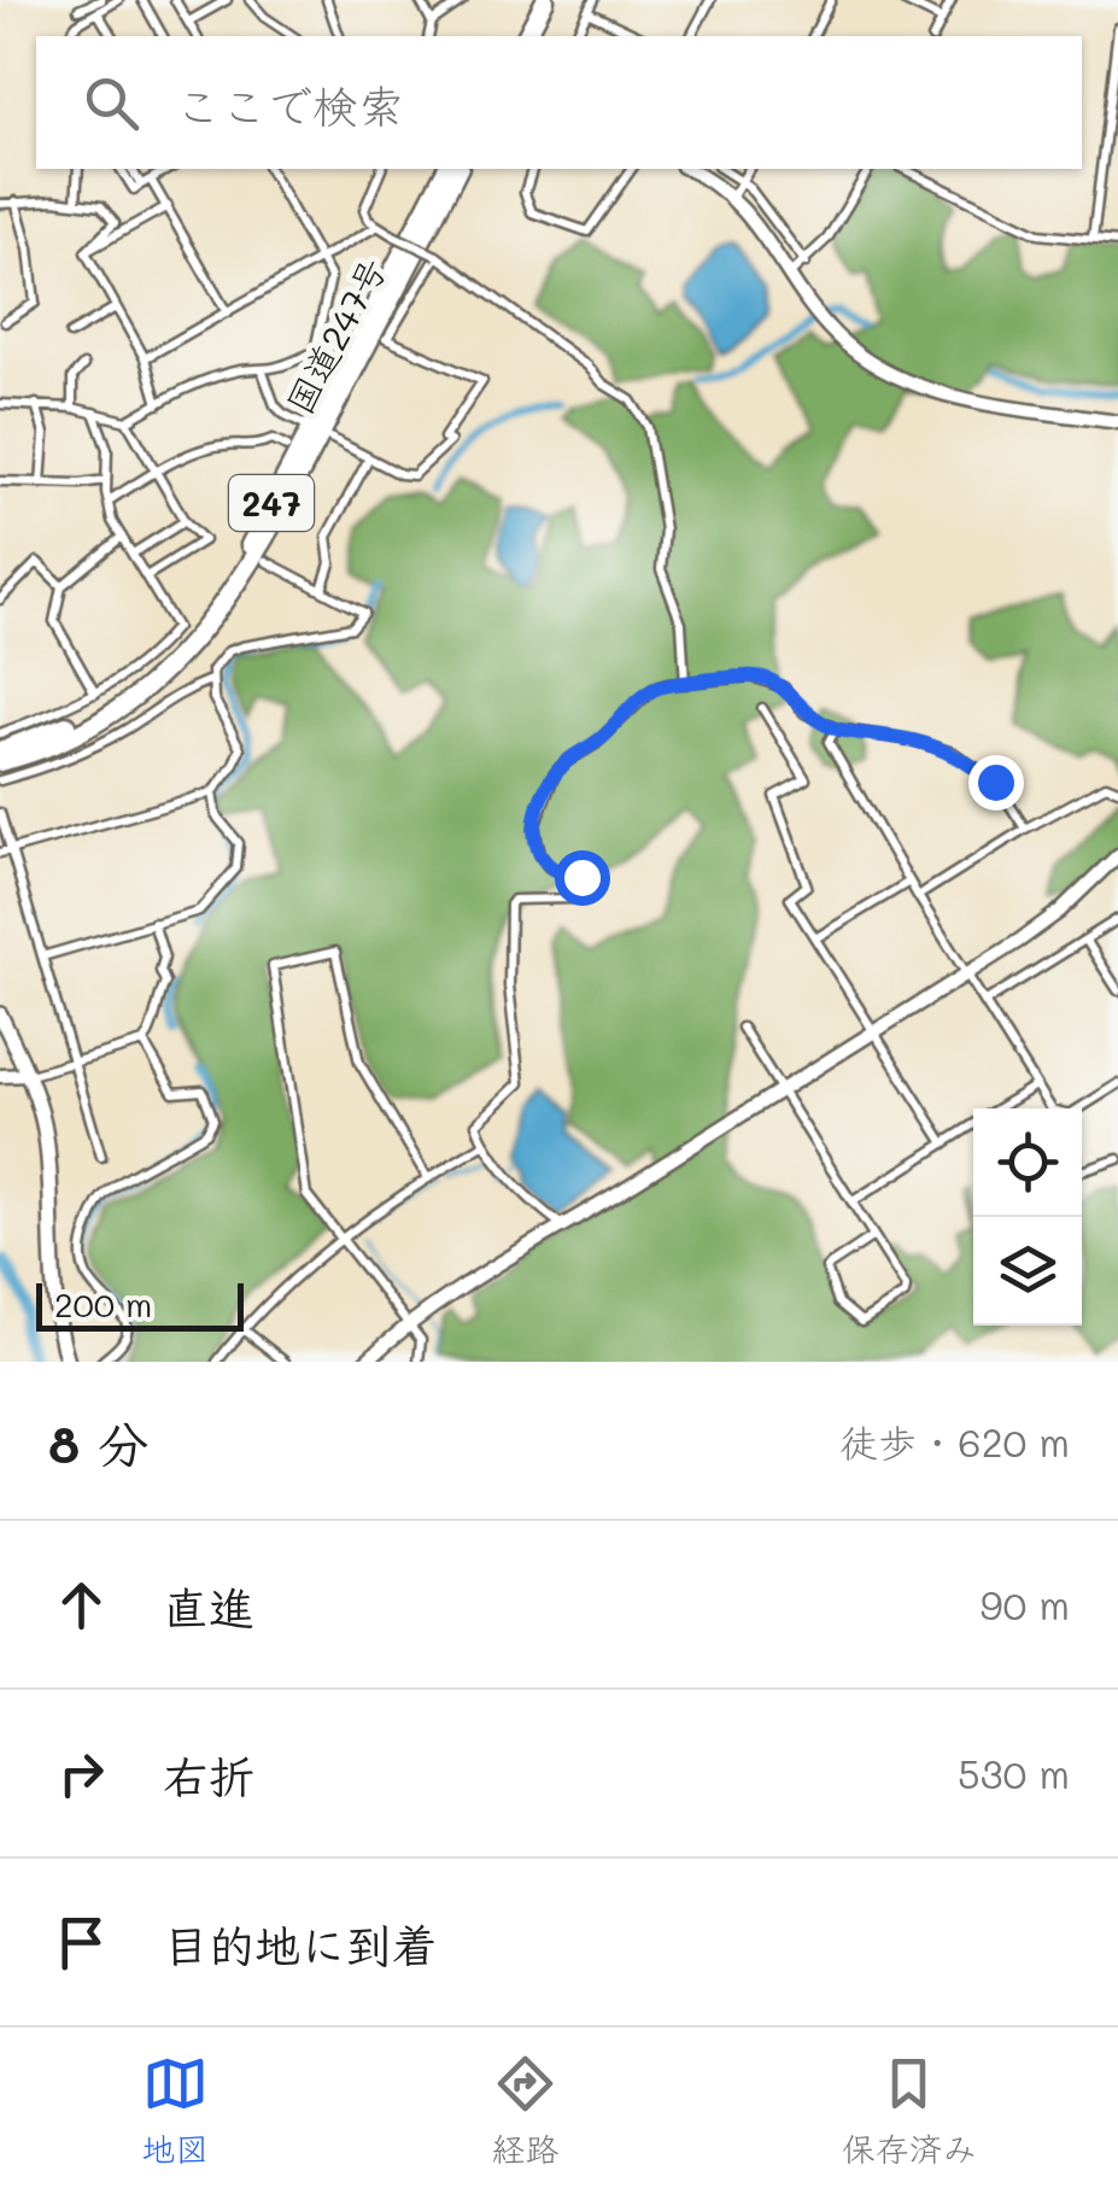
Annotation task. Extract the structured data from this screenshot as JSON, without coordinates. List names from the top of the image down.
{
  "streets": {
    "highway": ["国道247号", "247"]
  },
  "scale_bar": "200 m",
  "page": {
    "search": "ここで検索",
    "scale": "200 m",
    "heading": ["8 分", "徒歩 · 620 m"],
    "list": [
      ["直進", "90 m"],
      ["右折", "530 m"],
      "目的地に到着"
    ],
    "nav": ["地図", "経路", "保存済み"]
  }
}
